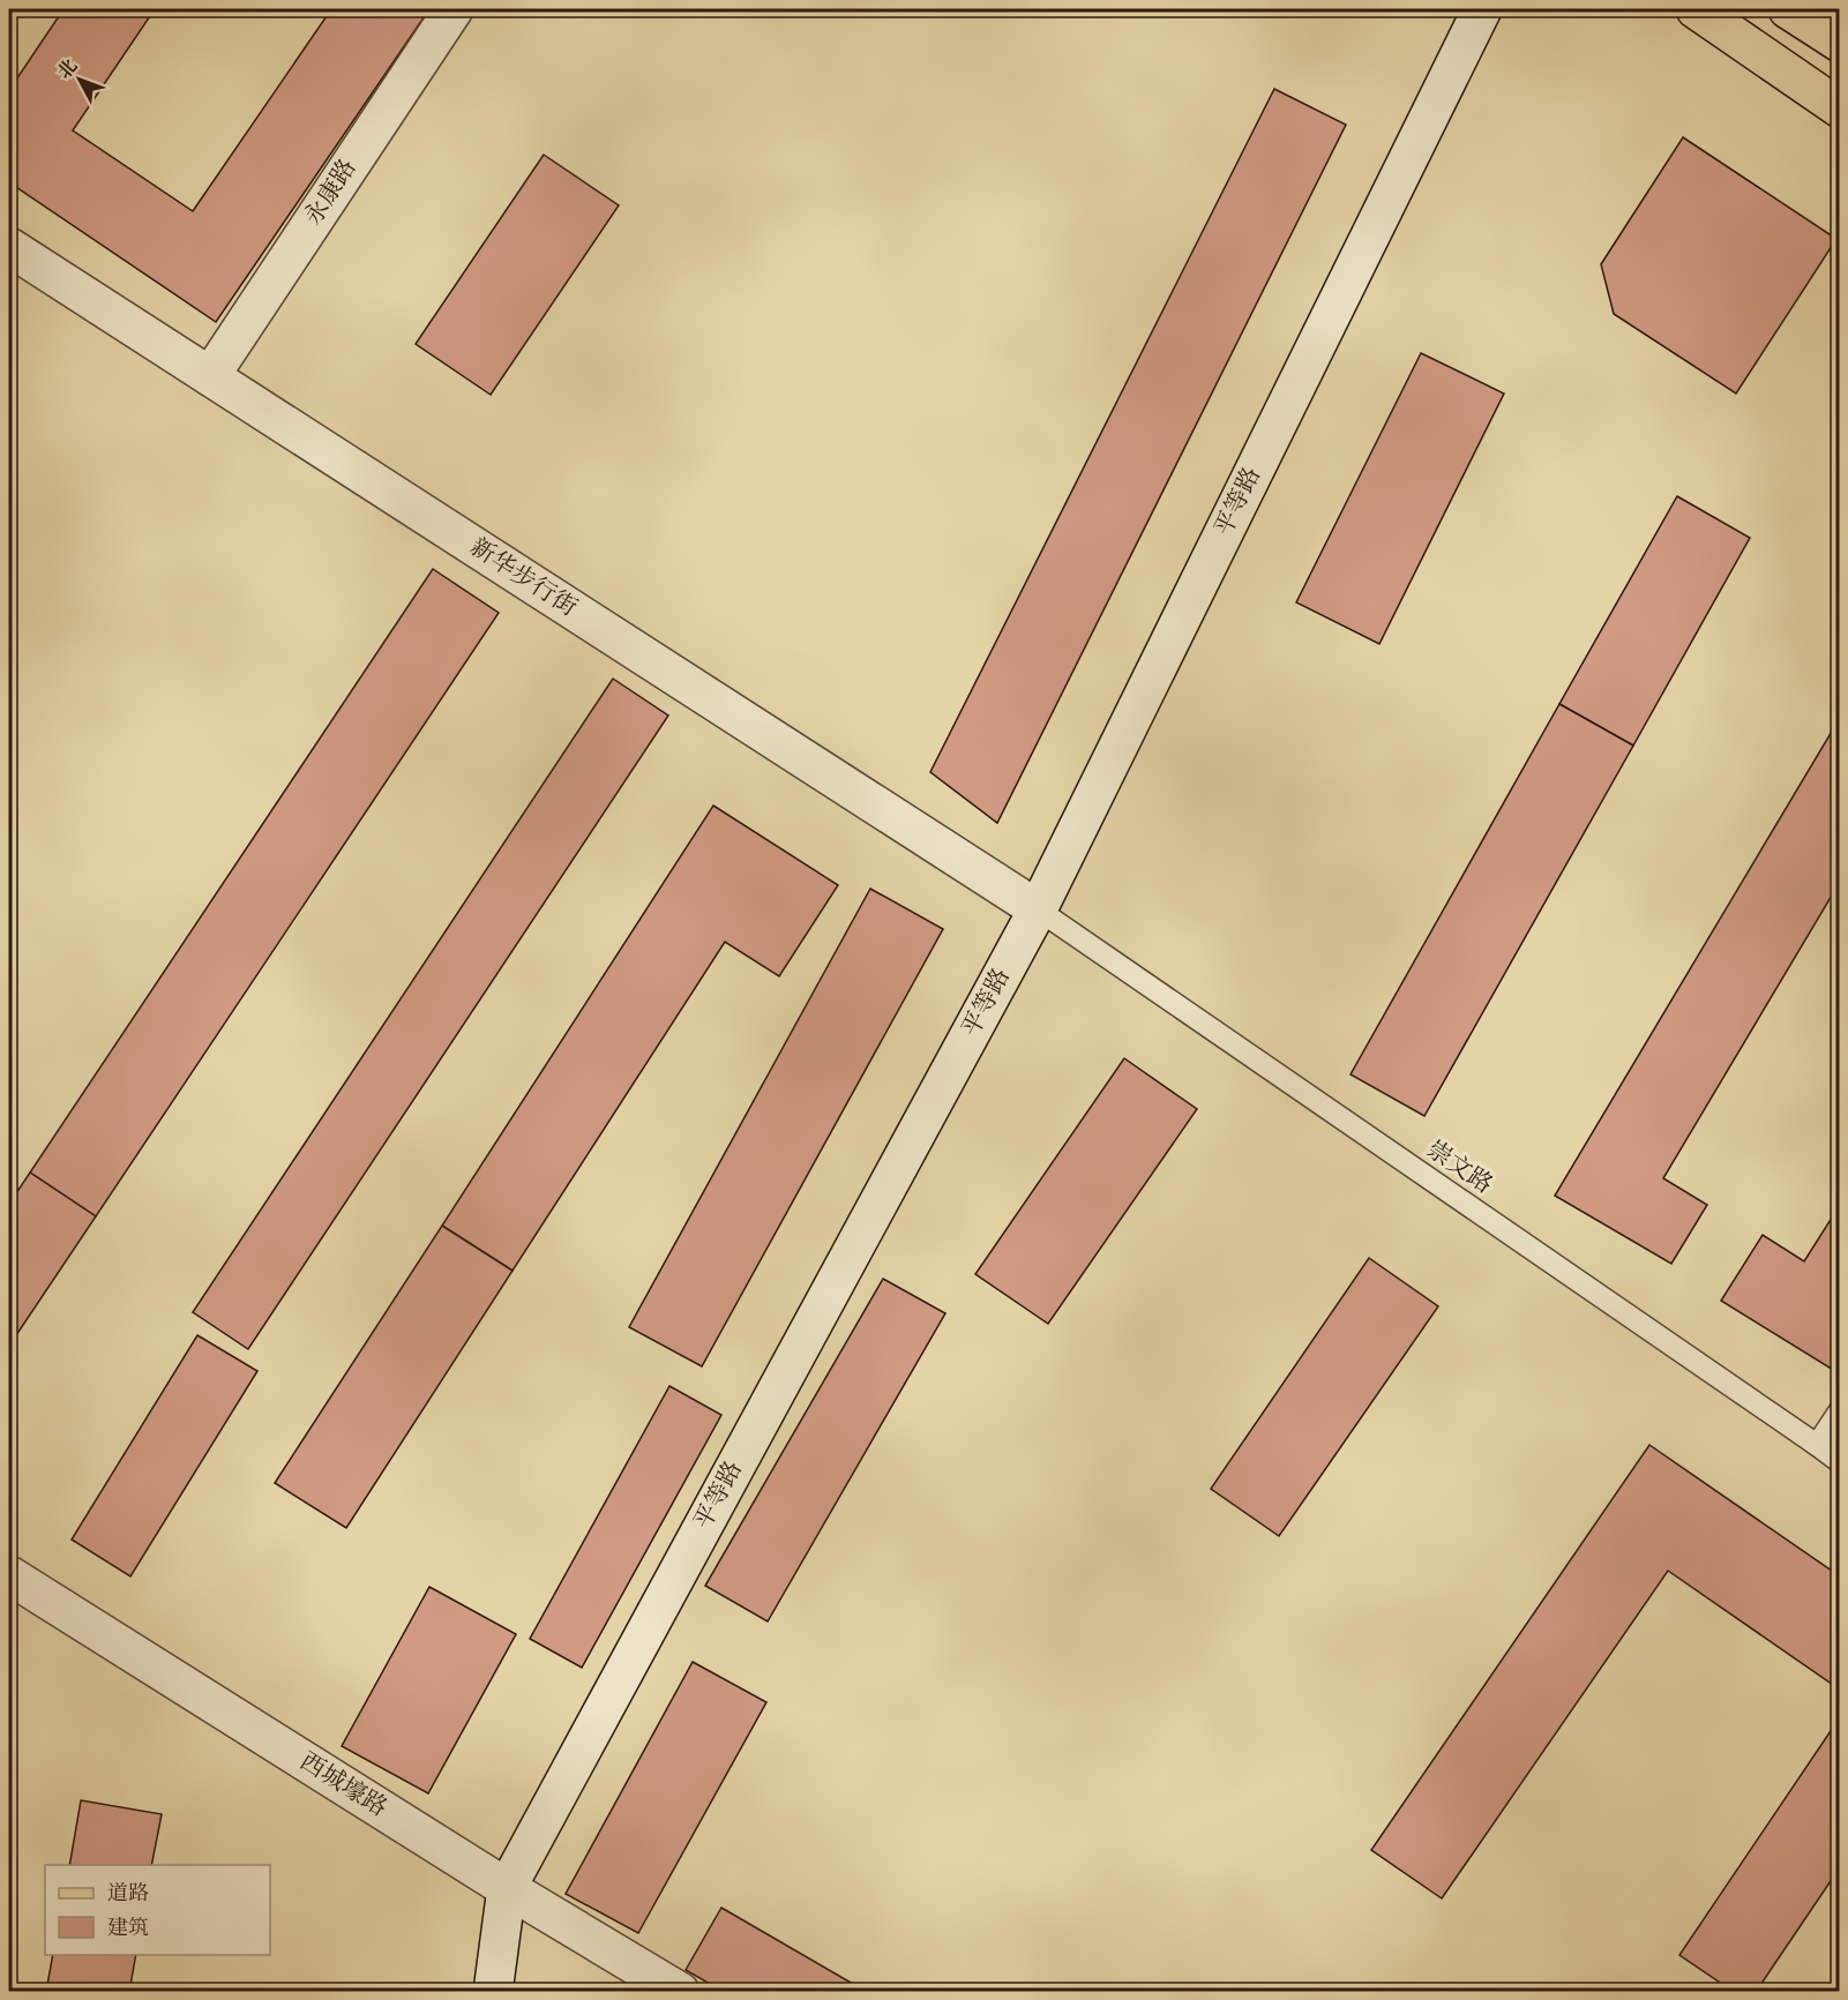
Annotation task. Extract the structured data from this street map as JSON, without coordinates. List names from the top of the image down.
{
  "streets": {
    "street": [
      "永康路",
      "平等路",
      "新华步行街",
      "西城壕路"
    ],
    "lane": ["崇文路"]
  },
  "crossings": [
    ["永康路", "新华步行街"],
    ["平等路", "新华步行街"],
    ["平等路", "崇文路"],
    ["平等路", "西城壕路"],
    ["新华步行街", "崇文路"]
  ],
  "legend": ["道路", "建筑"],
  "north": "top left"
}
